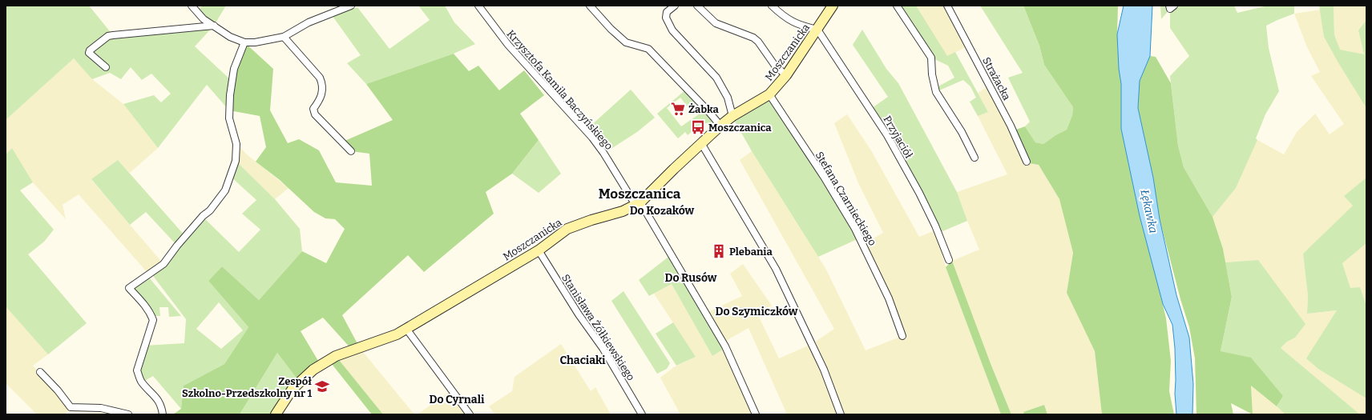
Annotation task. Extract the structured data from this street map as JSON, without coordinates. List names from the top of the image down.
{
  "streets": {
    "street": [
      "Moszczanicka",
      "Strażacka",
      "Krzysztofa Kamila Baczyńskiego",
      "Przyjaciół",
      "Stefana Czarnieckiego",
      "Stanisława Żółkiewskiego"
    ]
  },
  "crossings": [
    ["Moszczanicka", "Krzysztofa Kamila Baczyńskiego"],
    ["Moszczanicka", "Przyjaciół"],
    ["Moszczanicka", "Stefana Czarnieckiego"],
    ["Moszczanicka", "Stanisława Żółkiewskiego"]
  ],
  "districts": [
    "Moszczanica",
    "Do Kozaków",
    "Do Rusów",
    "Do Szymiczków",
    "Chaciaki",
    "Do Cyrnali"
  ],
  "water": ["Łękawka"],
  "places": {
    "supermarket": ["Żabka"],
    "bus stop": ["Moszczanica"],
    "building": ["Plebania"],
    "school or university": ["Zespół Szkolno-Przedszkolny nr 1"]
  }
}
